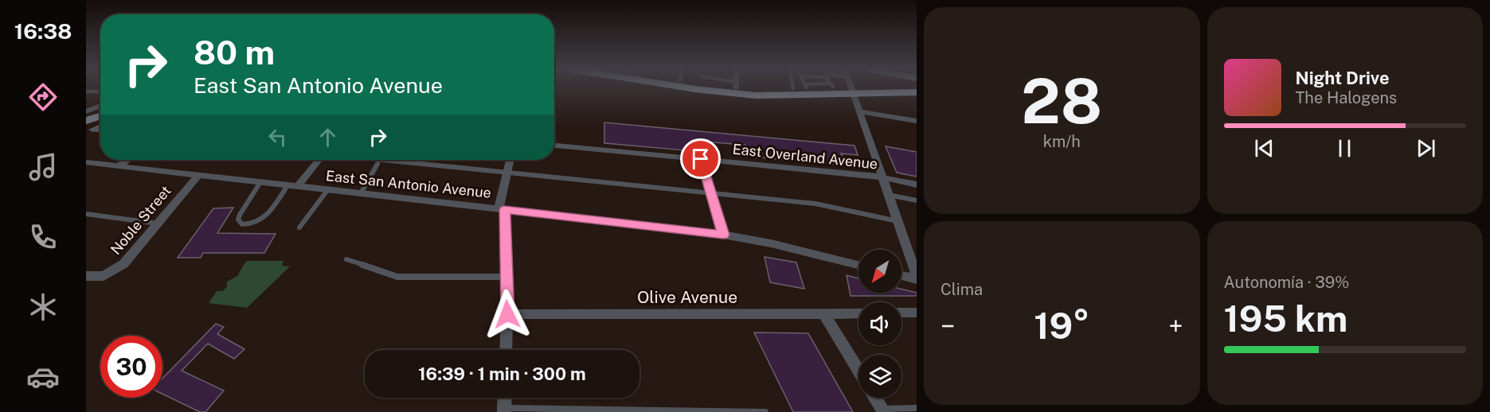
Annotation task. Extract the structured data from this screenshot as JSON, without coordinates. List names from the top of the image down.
{
  "streets": {
    "street": [
      "East Overland Avenue",
      "East San Antonio Avenue",
      "Noble Street",
      "Olive Avenue"
    ]
  },
  "crossings": [
    ["East San Antonio Avenue", "Noble Street"]
  ],
  "north": "bottom left",
  "page": {
    "tabs": "16:38",
    "tile": [
      ["28", "km/h"],
      "Clima",
      ["Autonomía · 39%", "195 km"]
    ],
    "turn": ["80 m", "East San Antonio Avenue"],
    "song": ["Night Drive", "The Halogens"],
    "heat": ["−", "19°", "+"],
    "limit": "30",
    "trip": "16:39 · 1 min · 300 m"
  }
}
